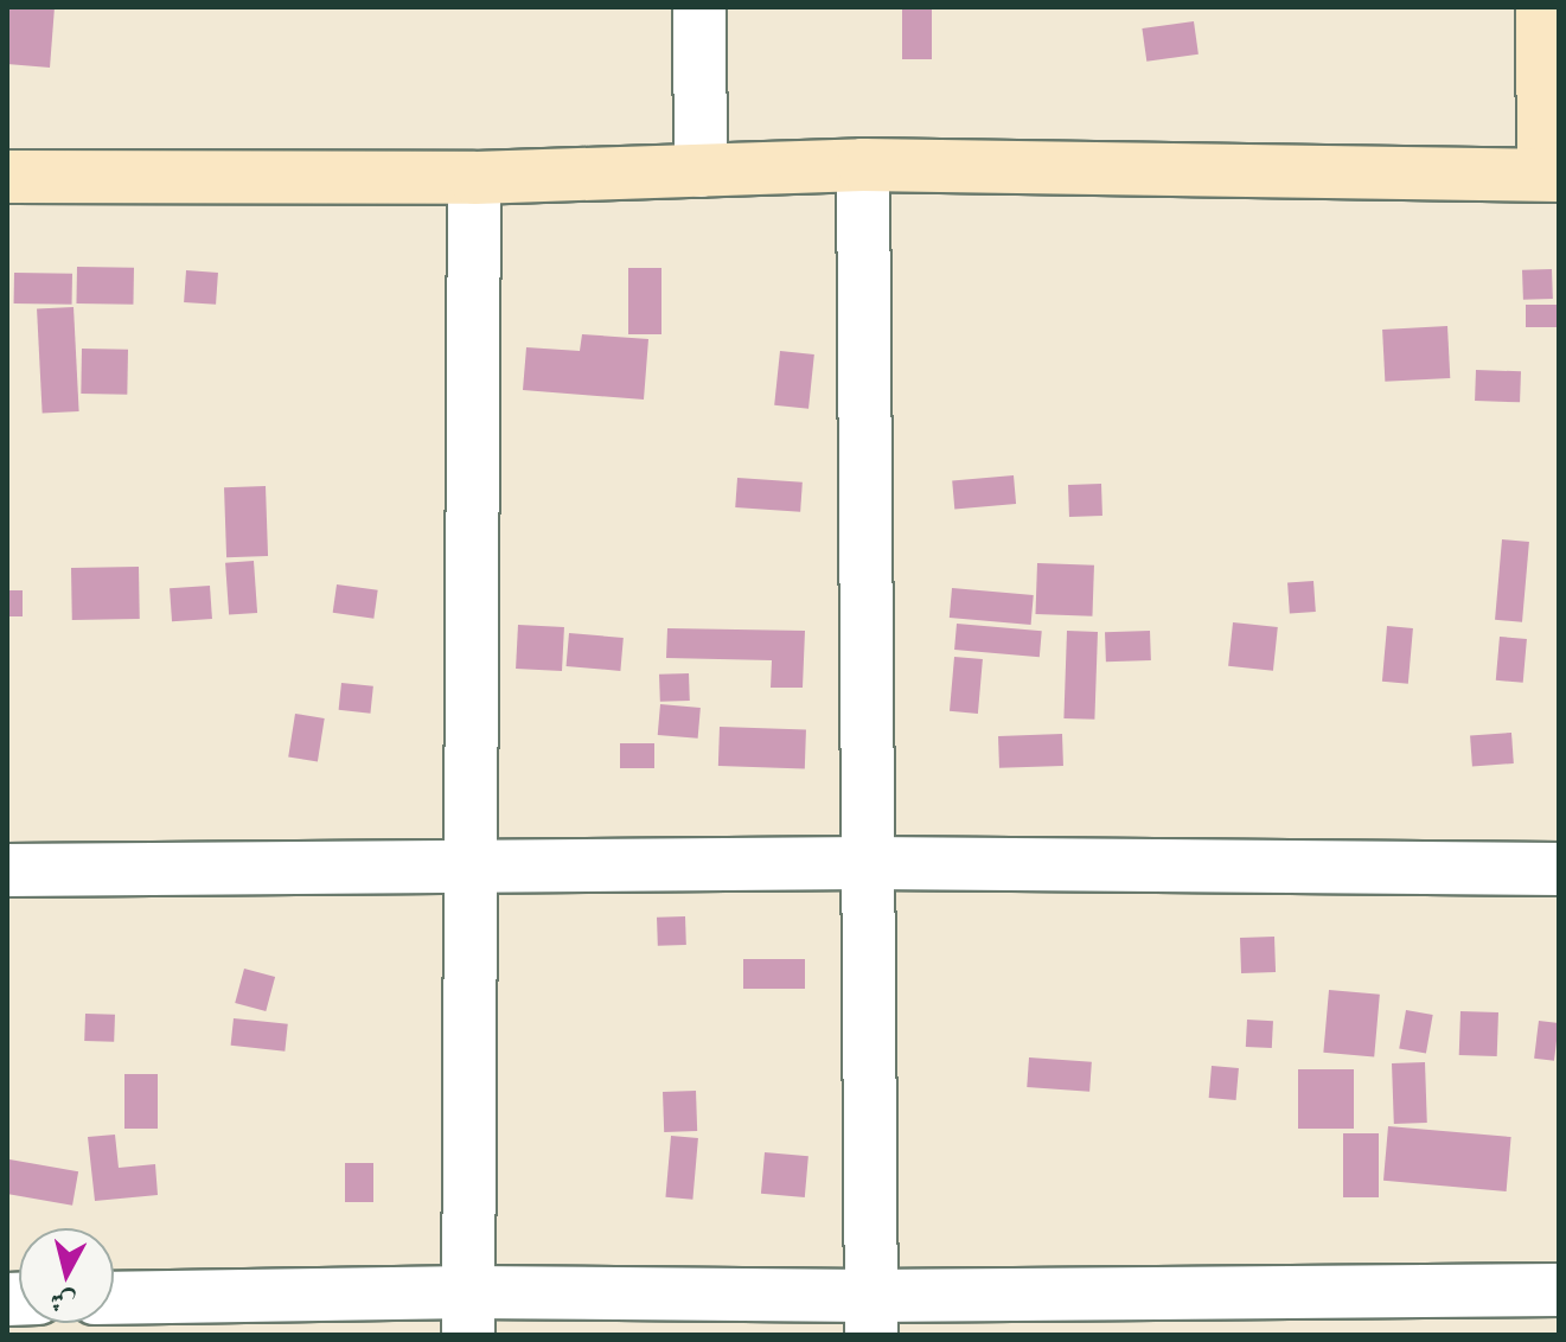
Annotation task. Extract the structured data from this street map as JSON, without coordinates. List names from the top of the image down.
{
  "north": "bottom"
}
